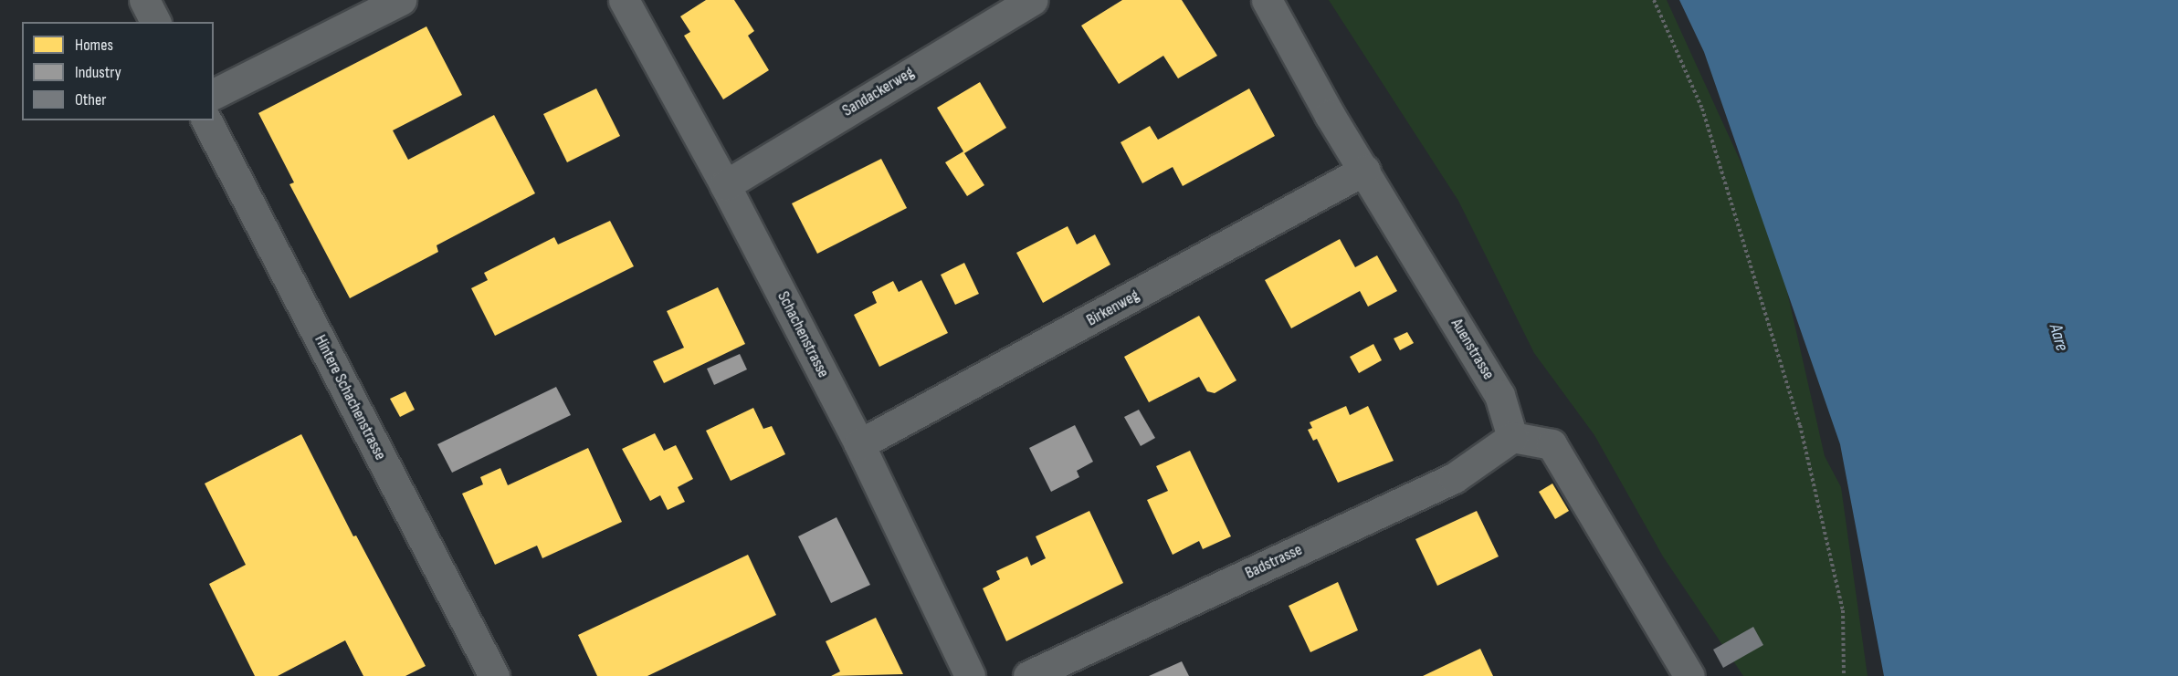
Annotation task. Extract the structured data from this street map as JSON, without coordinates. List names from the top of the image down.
{
  "streets": {
    "street": [
      "Sandackerweg",
      "Birkenweg",
      "Schachenstrasse",
      "Auenstrasse",
      "Hintere Schachenstrasse",
      "Badstrasse"
    ]
  },
  "crossings": [
    ["Sandackerweg", "Schachenstrasse"],
    ["Birkenweg", "Schachenstrasse"],
    ["Birkenweg", "Auenstrasse"],
    ["Auenstrasse", "Badstrasse"]
  ],
  "water": ["Aare"],
  "legend": ["Homes", "Industry", "Other"]
}
